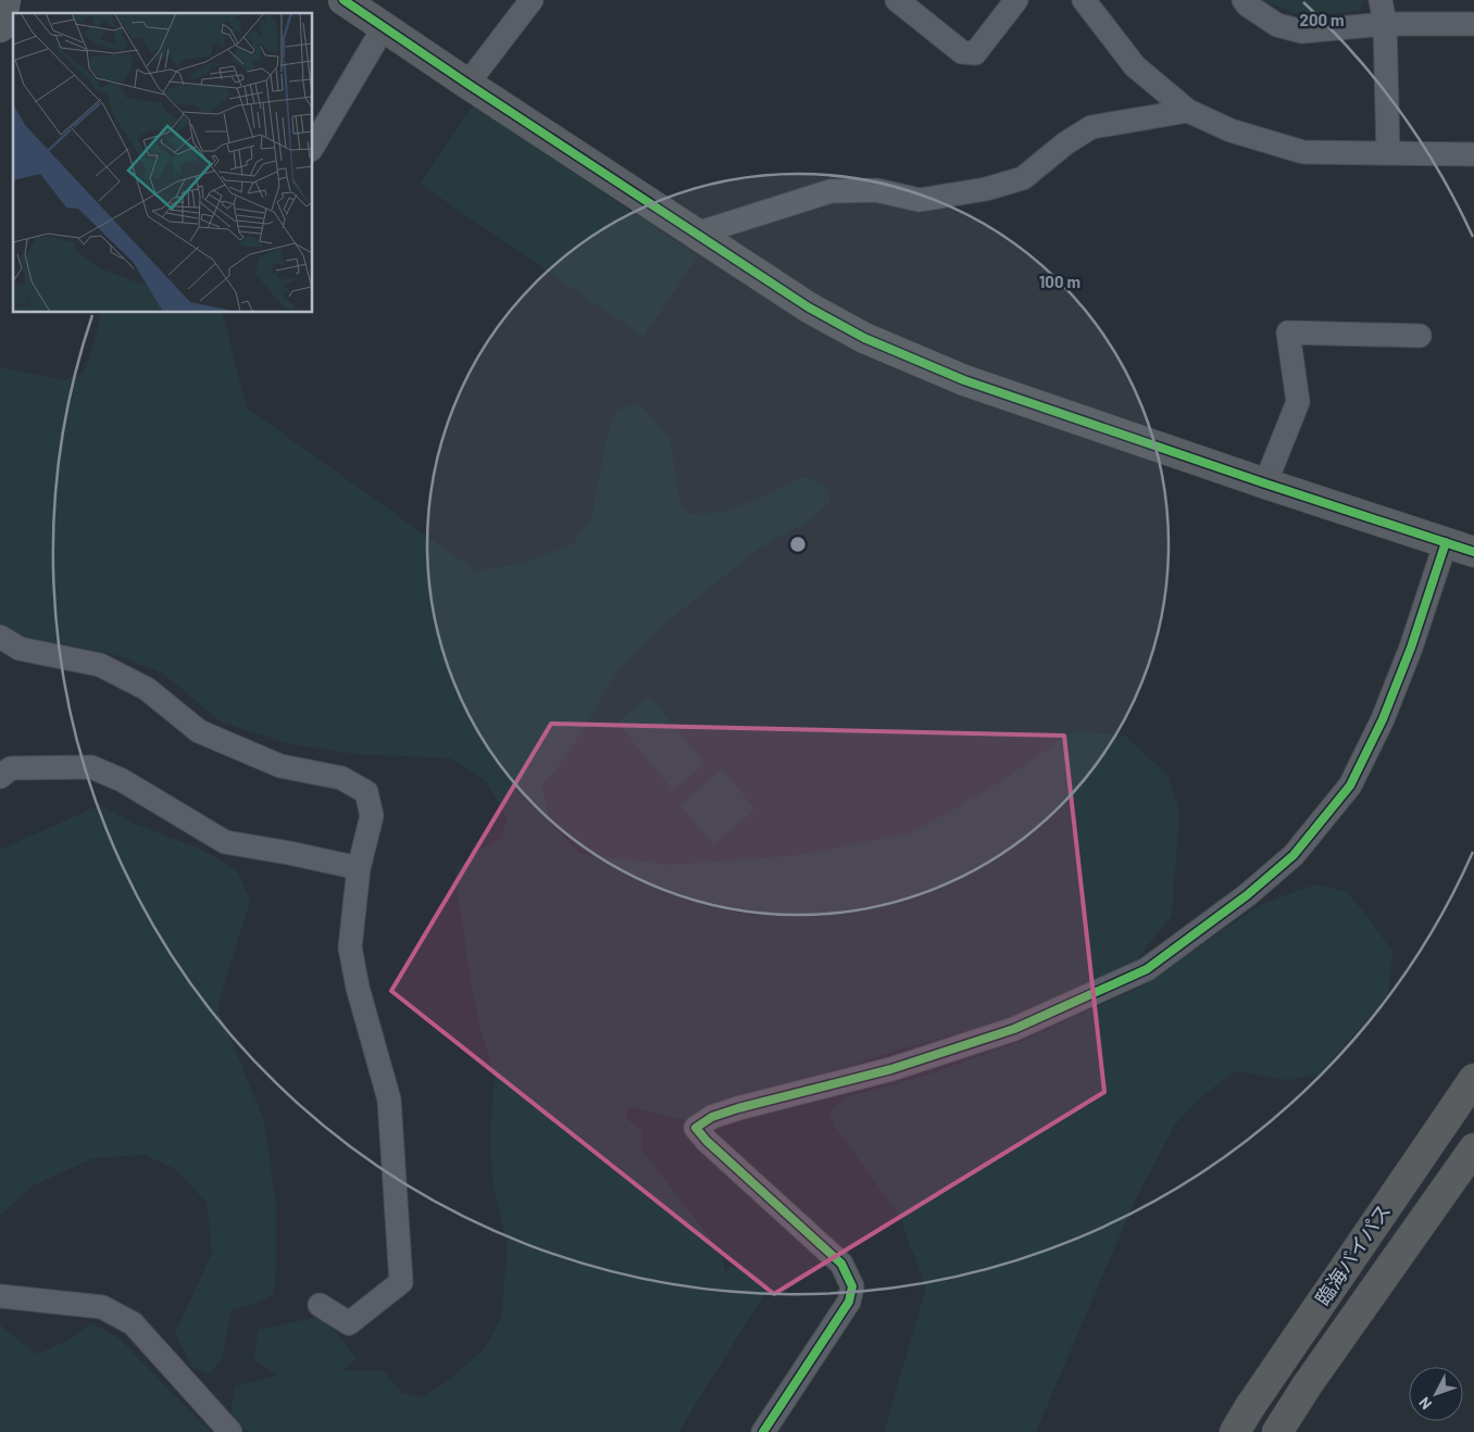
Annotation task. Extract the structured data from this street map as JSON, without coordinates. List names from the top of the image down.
{
  "streets": {
    "highway": ["臨海バイパス"]
  },
  "north": "bottom left",
  "rings": ["200 m", "100 m"]
}
